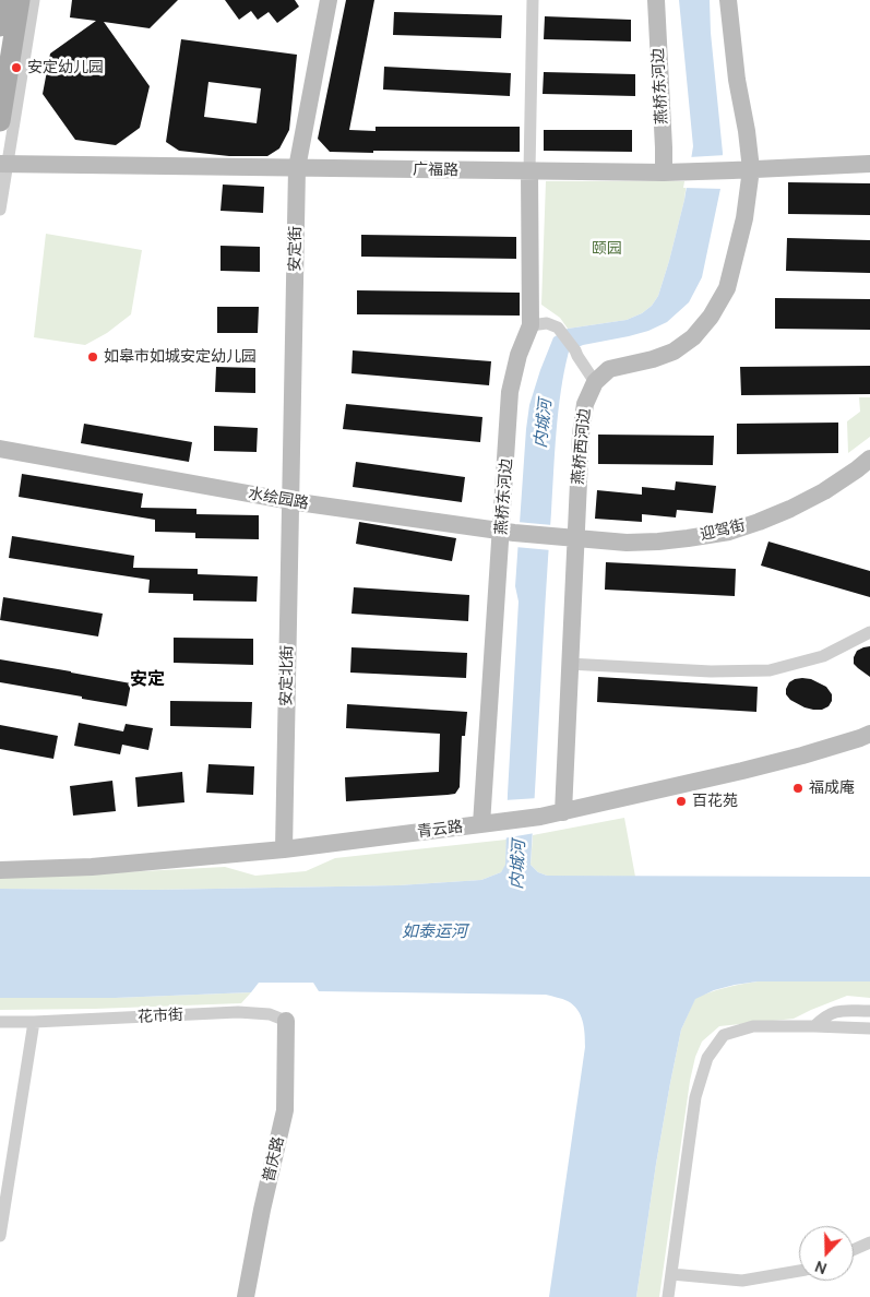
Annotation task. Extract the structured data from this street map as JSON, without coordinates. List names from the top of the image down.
{
  "streets": {
    "street": [
      "燕桥东河边",
      "广福路",
      "安定街",
      "燕桥西河边",
      "水绘园路",
      "迎驾街",
      "安定北街",
      "青云路",
      "花市街",
      "普庆路"
    ]
  },
  "crossings": [
    ["燕桥东河边", "广福路"],
    ["燕桥东河边", "水绘园路"],
    ["燕桥东河边", "青云路"],
    ["广福路", "安定街"],
    ["安定街", "水绘园路"],
    ["安定街", "安定北街"],
    ["燕桥西河边", "水绘园路"],
    ["燕桥西河边", "迎驾街"],
    ["燕桥西河边", "青云路"],
    ["水绘园路", "迎驾街"],
    ["水绘园路", "安定北街"],
    ["安定北街", "青云路"],
    ["花市街", "普庆路"]
  ],
  "districts": ["安定"],
  "water": ["内城河", "如泰运河"],
  "parks": ["颐园"],
  "places": [
    "安定幼儿园",
    "如皋市如城安定幼儿园",
    "福成庵",
    "百花苑"
  ],
  "north": "bottom"
}
